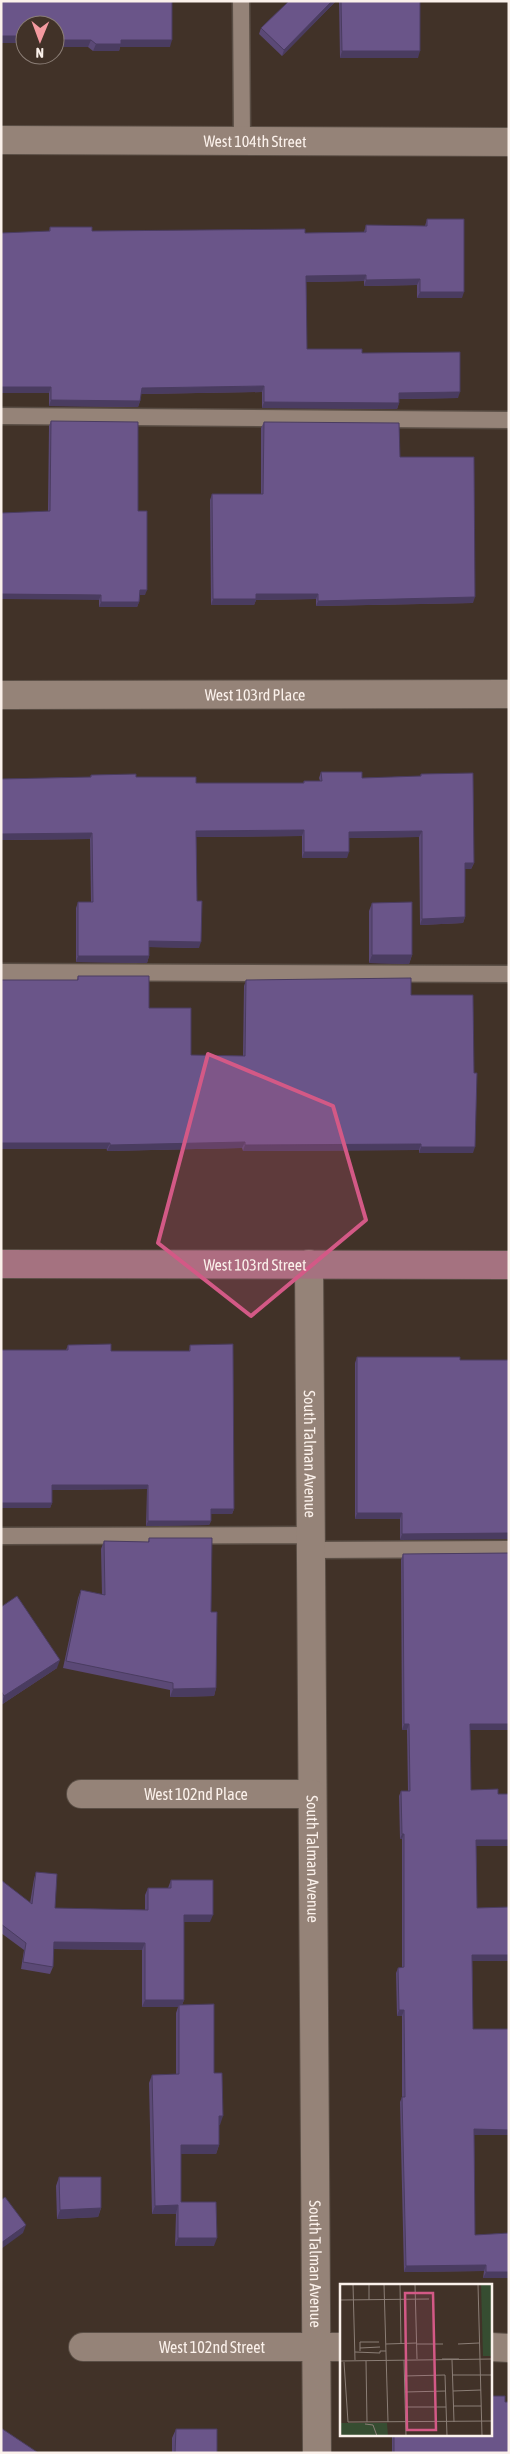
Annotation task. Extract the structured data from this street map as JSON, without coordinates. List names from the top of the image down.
{
  "streets": {
    "main road": ["West 103rd Street"],
    "street": [
      "West 104th Street",
      "West 103rd Place",
      "South Talman Avenue",
      "West 102nd Place",
      "West 102nd Street"
    ]
  },
  "crossings": [
    ["West 103rd Street", "South Talman Avenue"],
    ["South Talman Avenue", "West 102nd Place"],
    ["South Talman Avenue", "West 102nd Street"]
  ],
  "north": "bottom"
}
